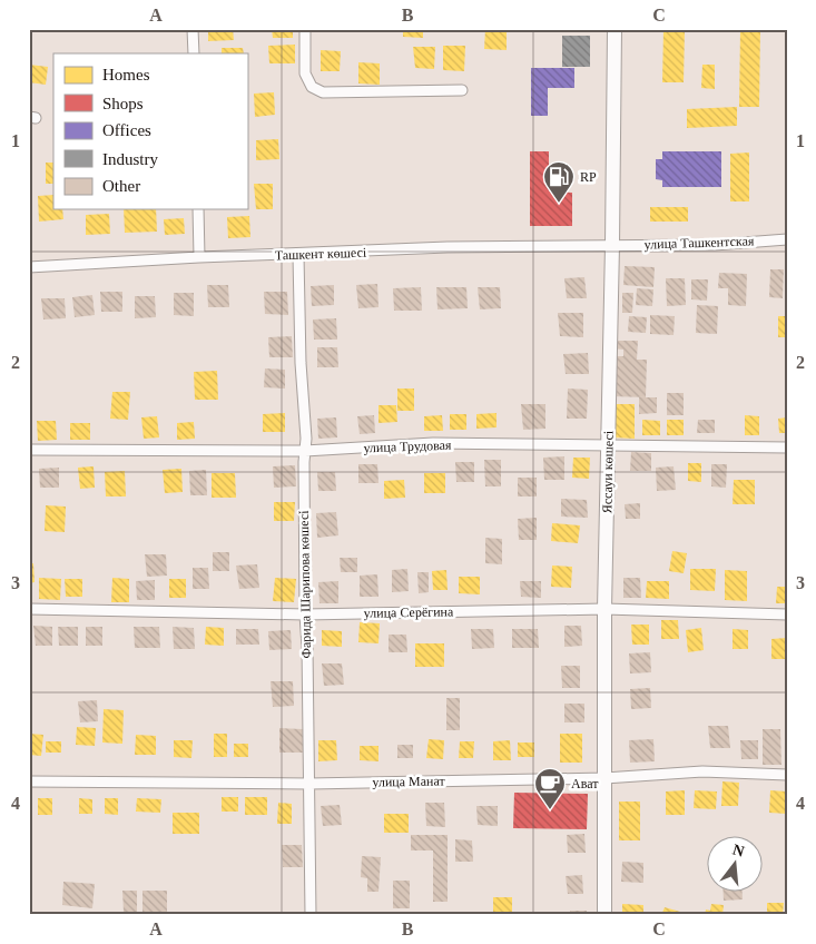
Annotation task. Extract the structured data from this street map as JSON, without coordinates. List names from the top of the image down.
{
  "streets": {
    "main road": ["Яссауи көшесі"],
    "street": [
      "улица Ташкентская",
      "Ташкент көшесі",
      "улица Трудовая",
      "Фарида Шарипова көшесі",
      "улица Серёгина",
      "улица Манат"
    ]
  },
  "crossings": [
    ["улица Ташкентская", "Ташкент көшесі"],
    ["улица Ташкентская", "Яссауи көшесі"],
    ["Ташкент көшесі", "Яссауи көшесі"],
    ["Ташкент көшесі", "Фарида Шарипова көшесі"],
    ["улица Трудовая", "Яссауи көшесі"],
    ["улица Трудовая", "Фарида Шарипова көшесі"],
    ["Яссауи көшесі", "улица Серёгина"],
    ["Яссауи көшесі", "улица Манат"],
    ["Фарида Шарипова көшесі", "улица Серёгина"],
    ["Фарида Шарипова көшесі", "улица Манат"]
  ],
  "places": {
    "fuel station": ["RP"],
    "cafe": ["Ават"]
  },
  "legend": [
    "Homes",
    "Shops",
    "Offices",
    "Industry",
    "Other"
  ],
  "north": "top",
  "grid": {
    "columns": ["A", "B", "C"],
    "rows": [
      "1",
      "2",
      "3",
      "4"
    ]
  }
}
